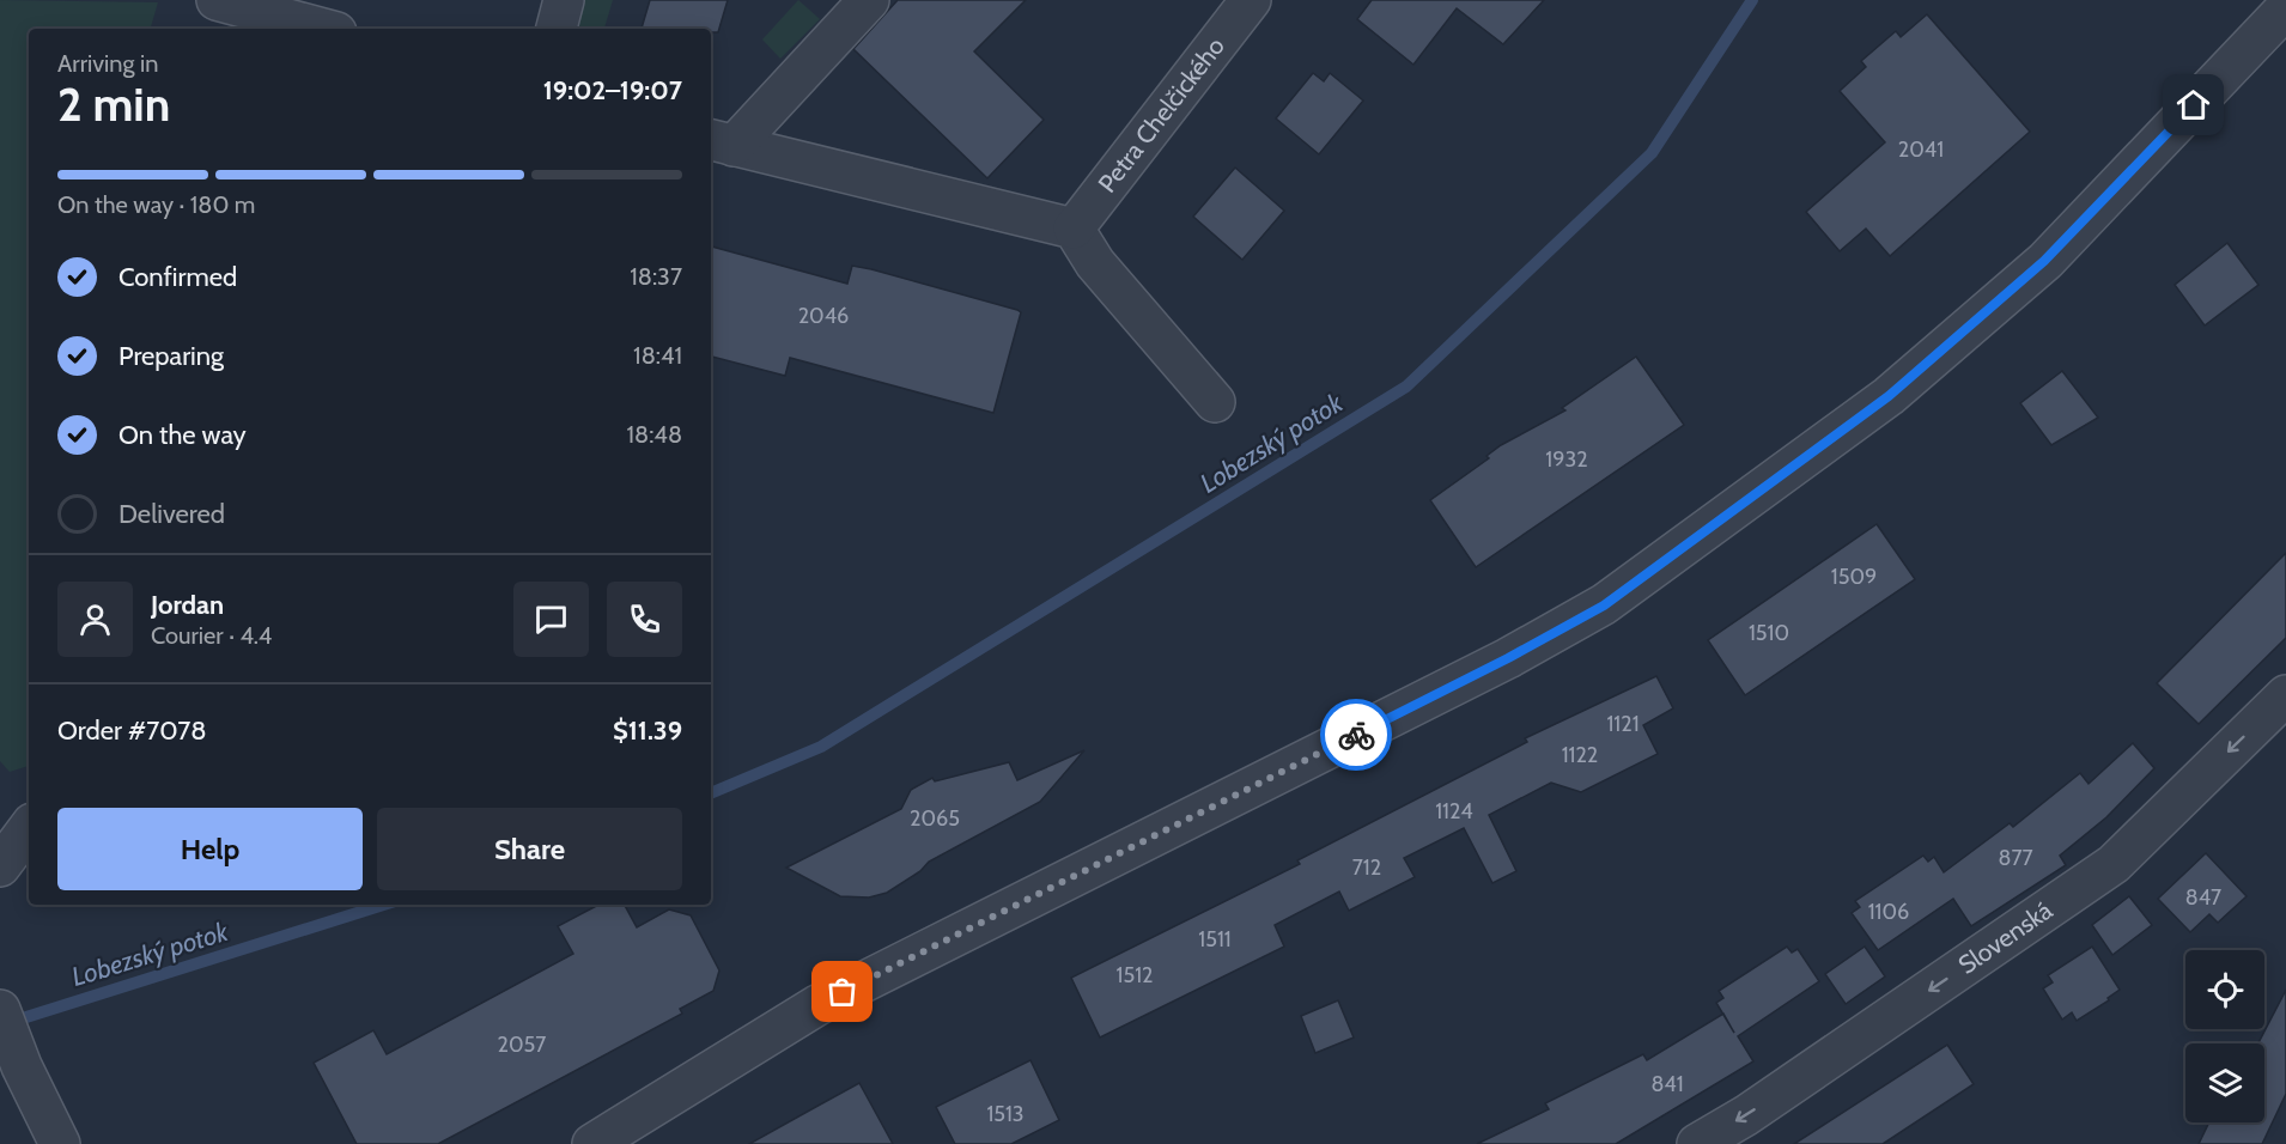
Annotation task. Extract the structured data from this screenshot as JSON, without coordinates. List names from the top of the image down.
{
  "streets": {
    "street": ["Petra Chelčického", "Slovenská"]
  },
  "one_way": ["Slovenská"],
  "water": ["Lobezský potok"],
  "house_numbers": [
    "2041",
    "2046",
    "1932",
    "1509",
    "1510",
    "1121",
    "1122",
    "1124",
    "2065",
    "877",
    "712",
    "847",
    "1106",
    "1511",
    "1512",
    "2057",
    "841",
    "1513"
  ],
  "page": {
    "heading": ["2 min", "Arriving in", "19:02–19:07"],
    "panel": [
      "Jordan",
      "Courier · 4.4",
      "Order #7078",
      "$11.39"
    ],
    "bar": "On the way · 180 m",
    "list": [
      ["Confirmed", "18:37"],
      ["Preparing", "18:41"],
      ["On the way", "18:48"],
      "Delivered"
    ],
    "buttons": ["Help", "Share"]
  }
}
